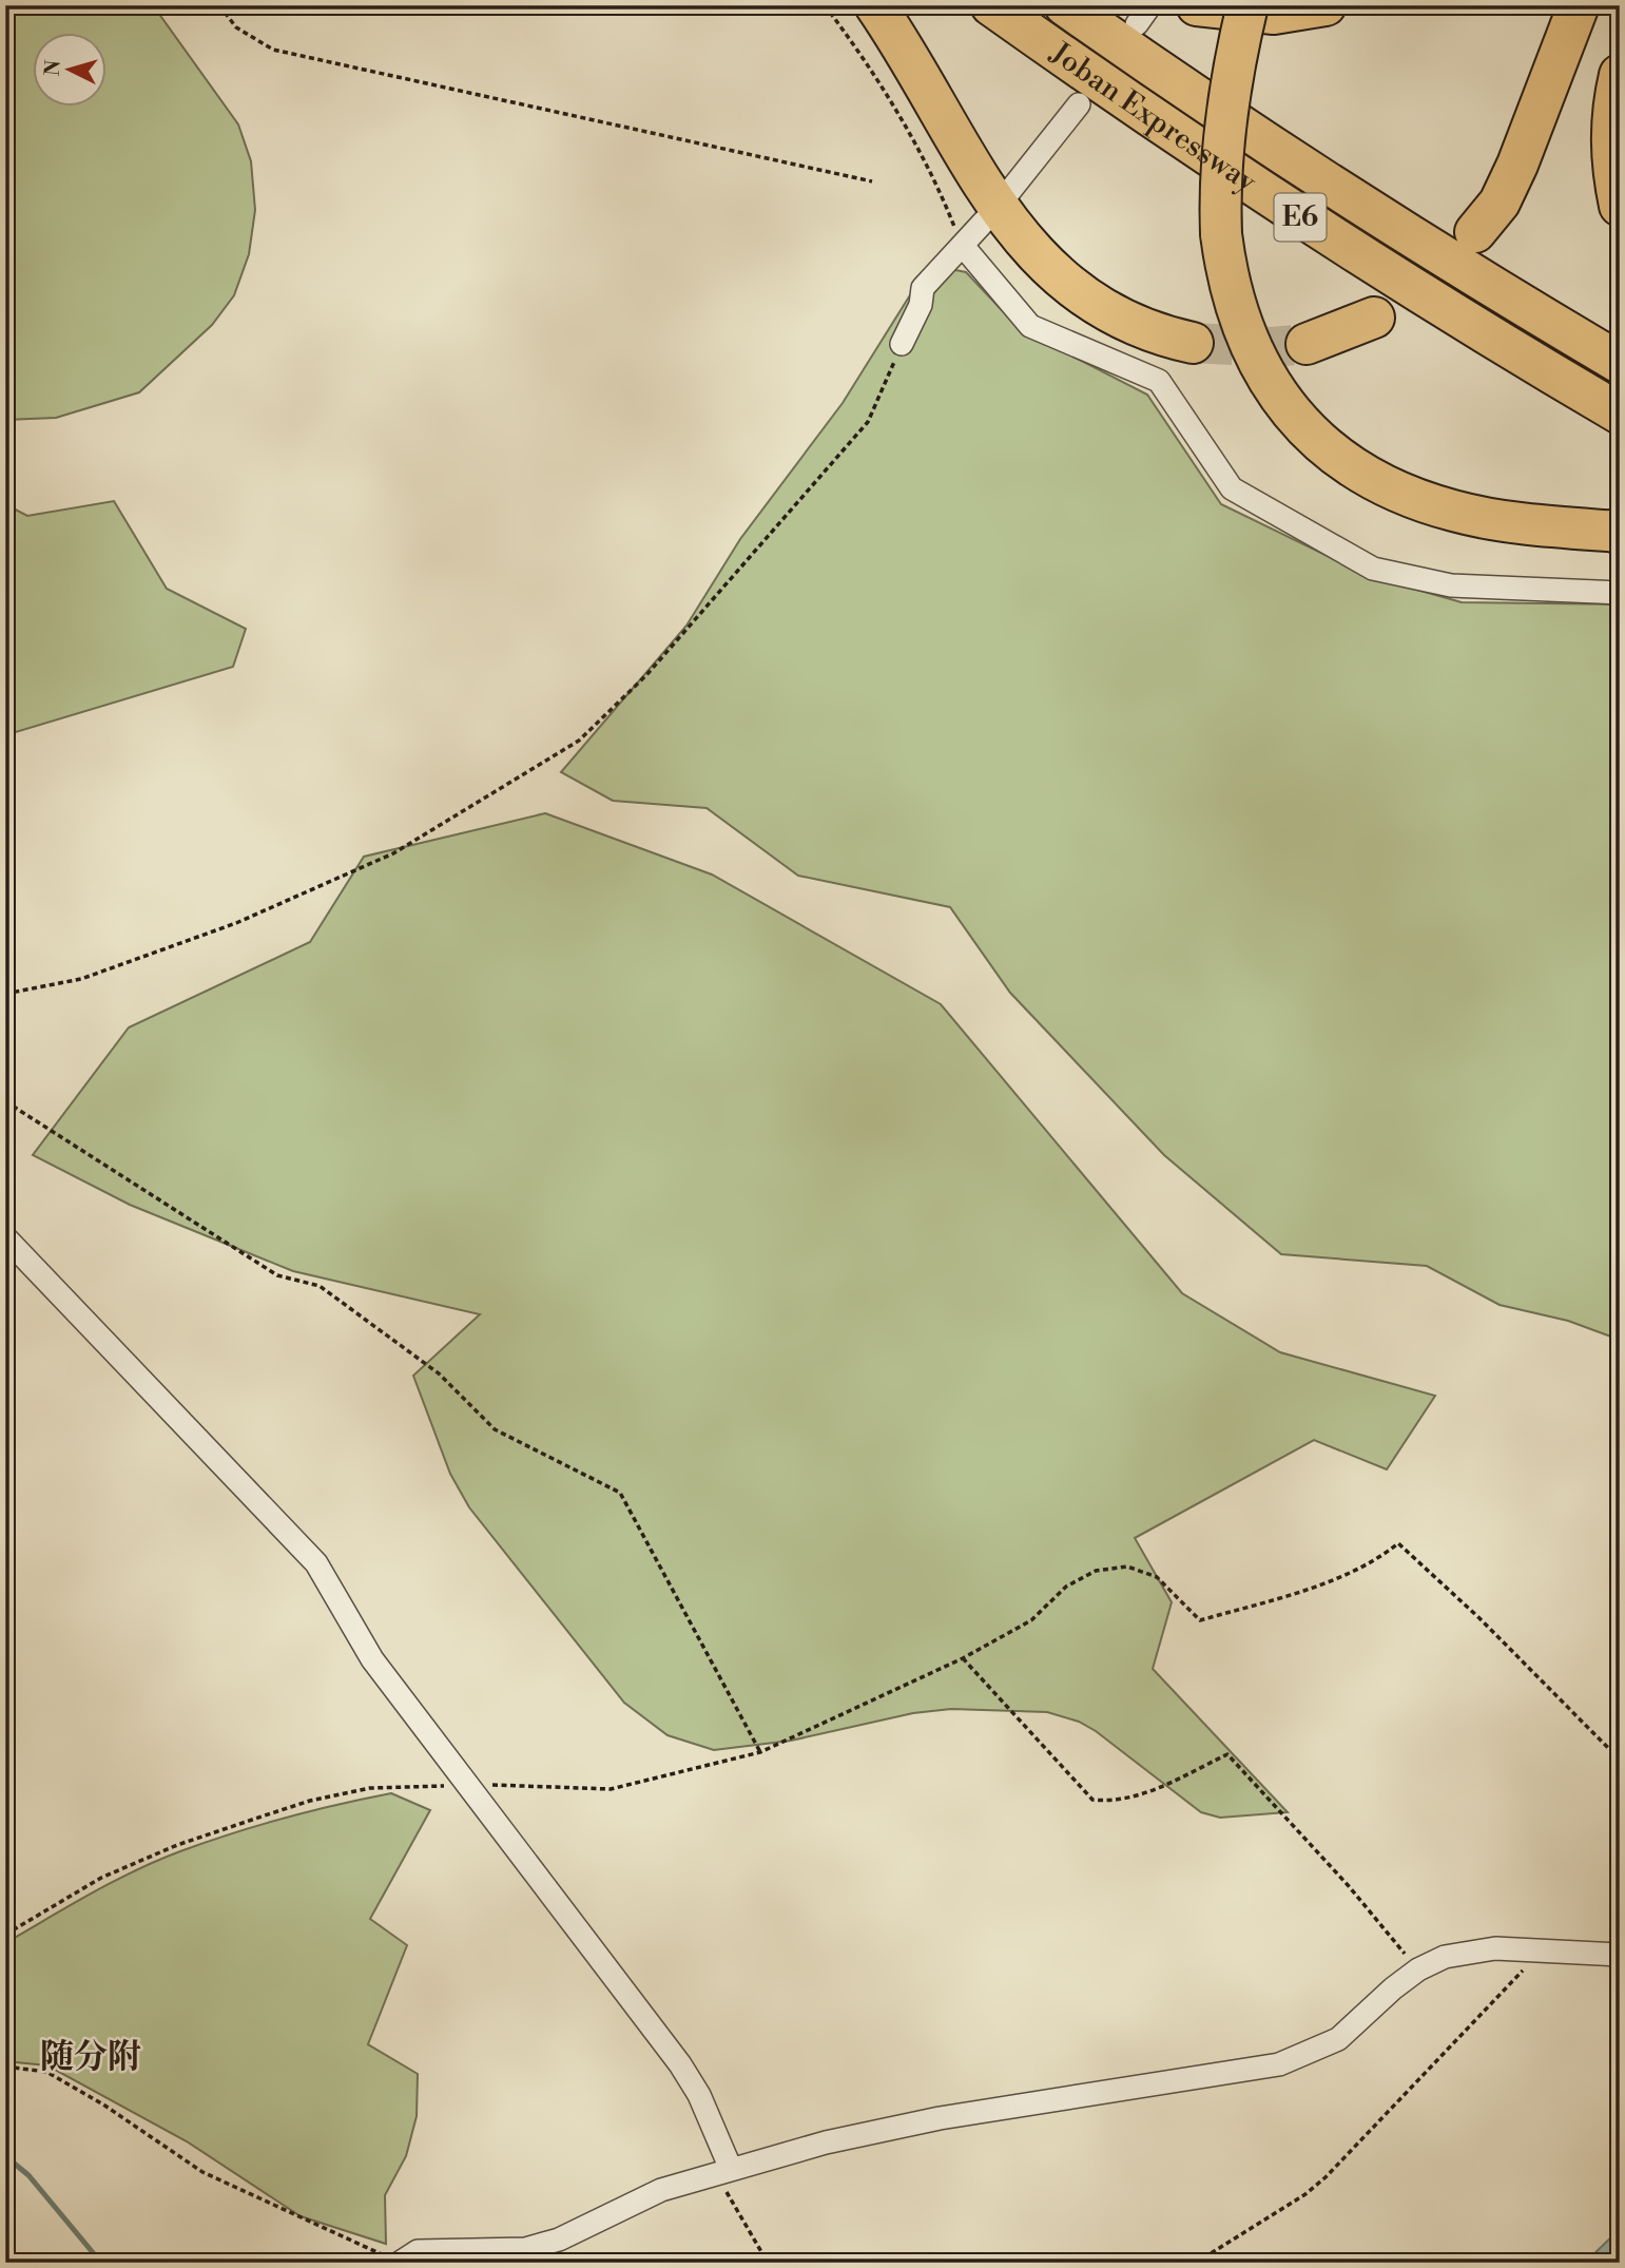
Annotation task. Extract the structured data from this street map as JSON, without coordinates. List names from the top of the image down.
{
  "streets": {
    "highway": ["Joban Expressway", "E6"]
  },
  "districts": ["随分附"],
  "north": "left"
}
